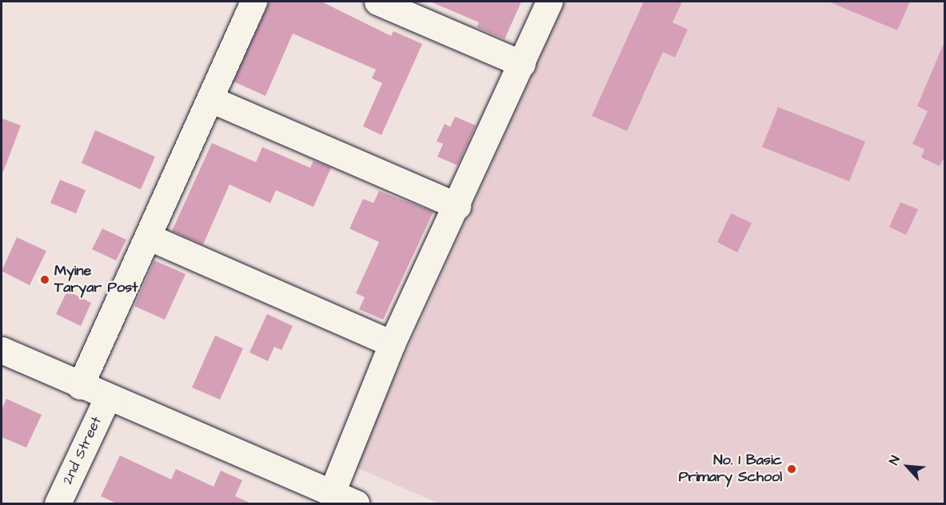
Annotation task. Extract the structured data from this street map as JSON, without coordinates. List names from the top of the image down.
{
  "streets": {
    "street": ["2nd Street"]
  },
  "places": ["Myine Taryar Post", "No. 1 Basic Primary School"],
  "north": "top left"
}
